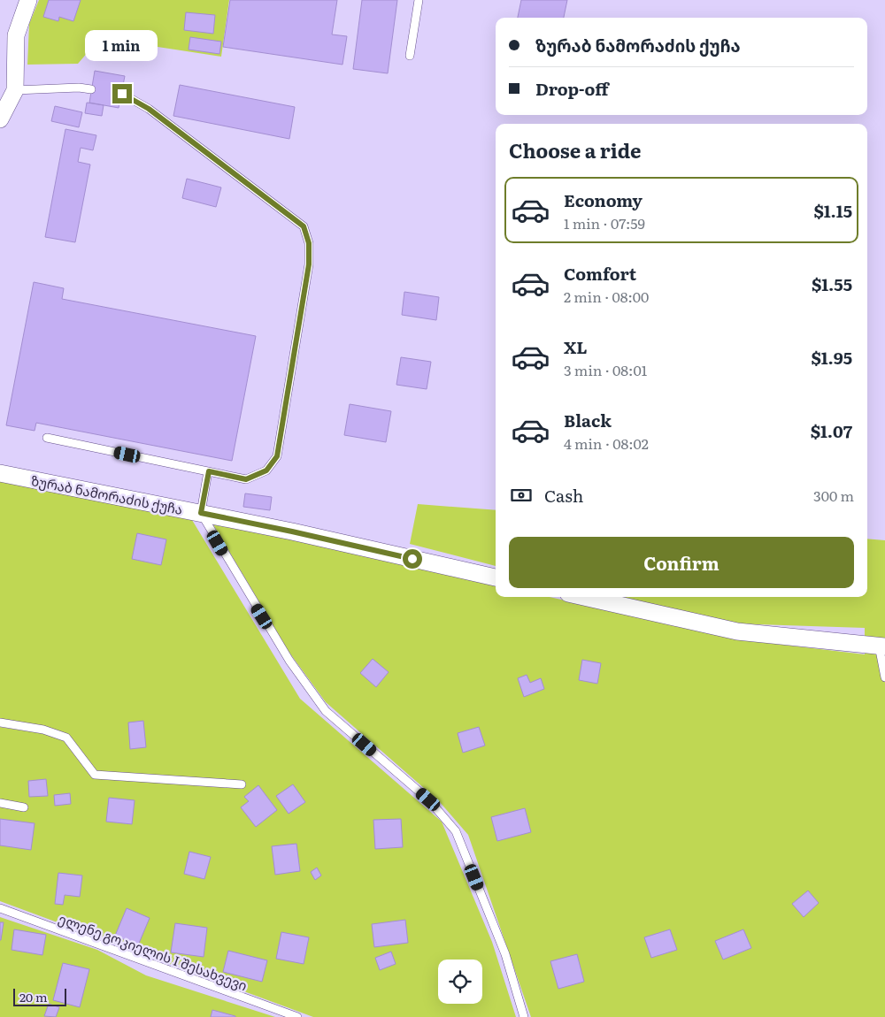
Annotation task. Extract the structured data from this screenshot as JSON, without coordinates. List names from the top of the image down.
{
  "streets": {
    "street": ["ზურაბ ნამორაძის ქუჩა"],
    "lane": ["ელენე გოკიელის I შესახვევი"]
  },
  "scale_bar": "20 m",
  "page": {
    "banner": ["ზურაბ ნამორაძის ქუჩა", "Drop-off"],
    "bubble": "1 min",
    "heading": "Choose a ride",
    "list": [
      {
        "name": "Economy",
        "note": "1 min · 07:59",
        "value": "$1.15"
      },
      {
        "name": "Comfort",
        "note": "2 min · 08:00",
        "value": "$1.55"
      },
      {
        "name": "XL",
        "note": "3 min · 08:01",
        "value": "$1.95"
      },
      {
        "name": "Black",
        "note": "4 min · 08:02",
        "value": "$1.07"
      }
    ],
    "pay": ["Cash", "300 m"],
    "buttons": "Confirm",
    "scale": "20 m"
  }
}
